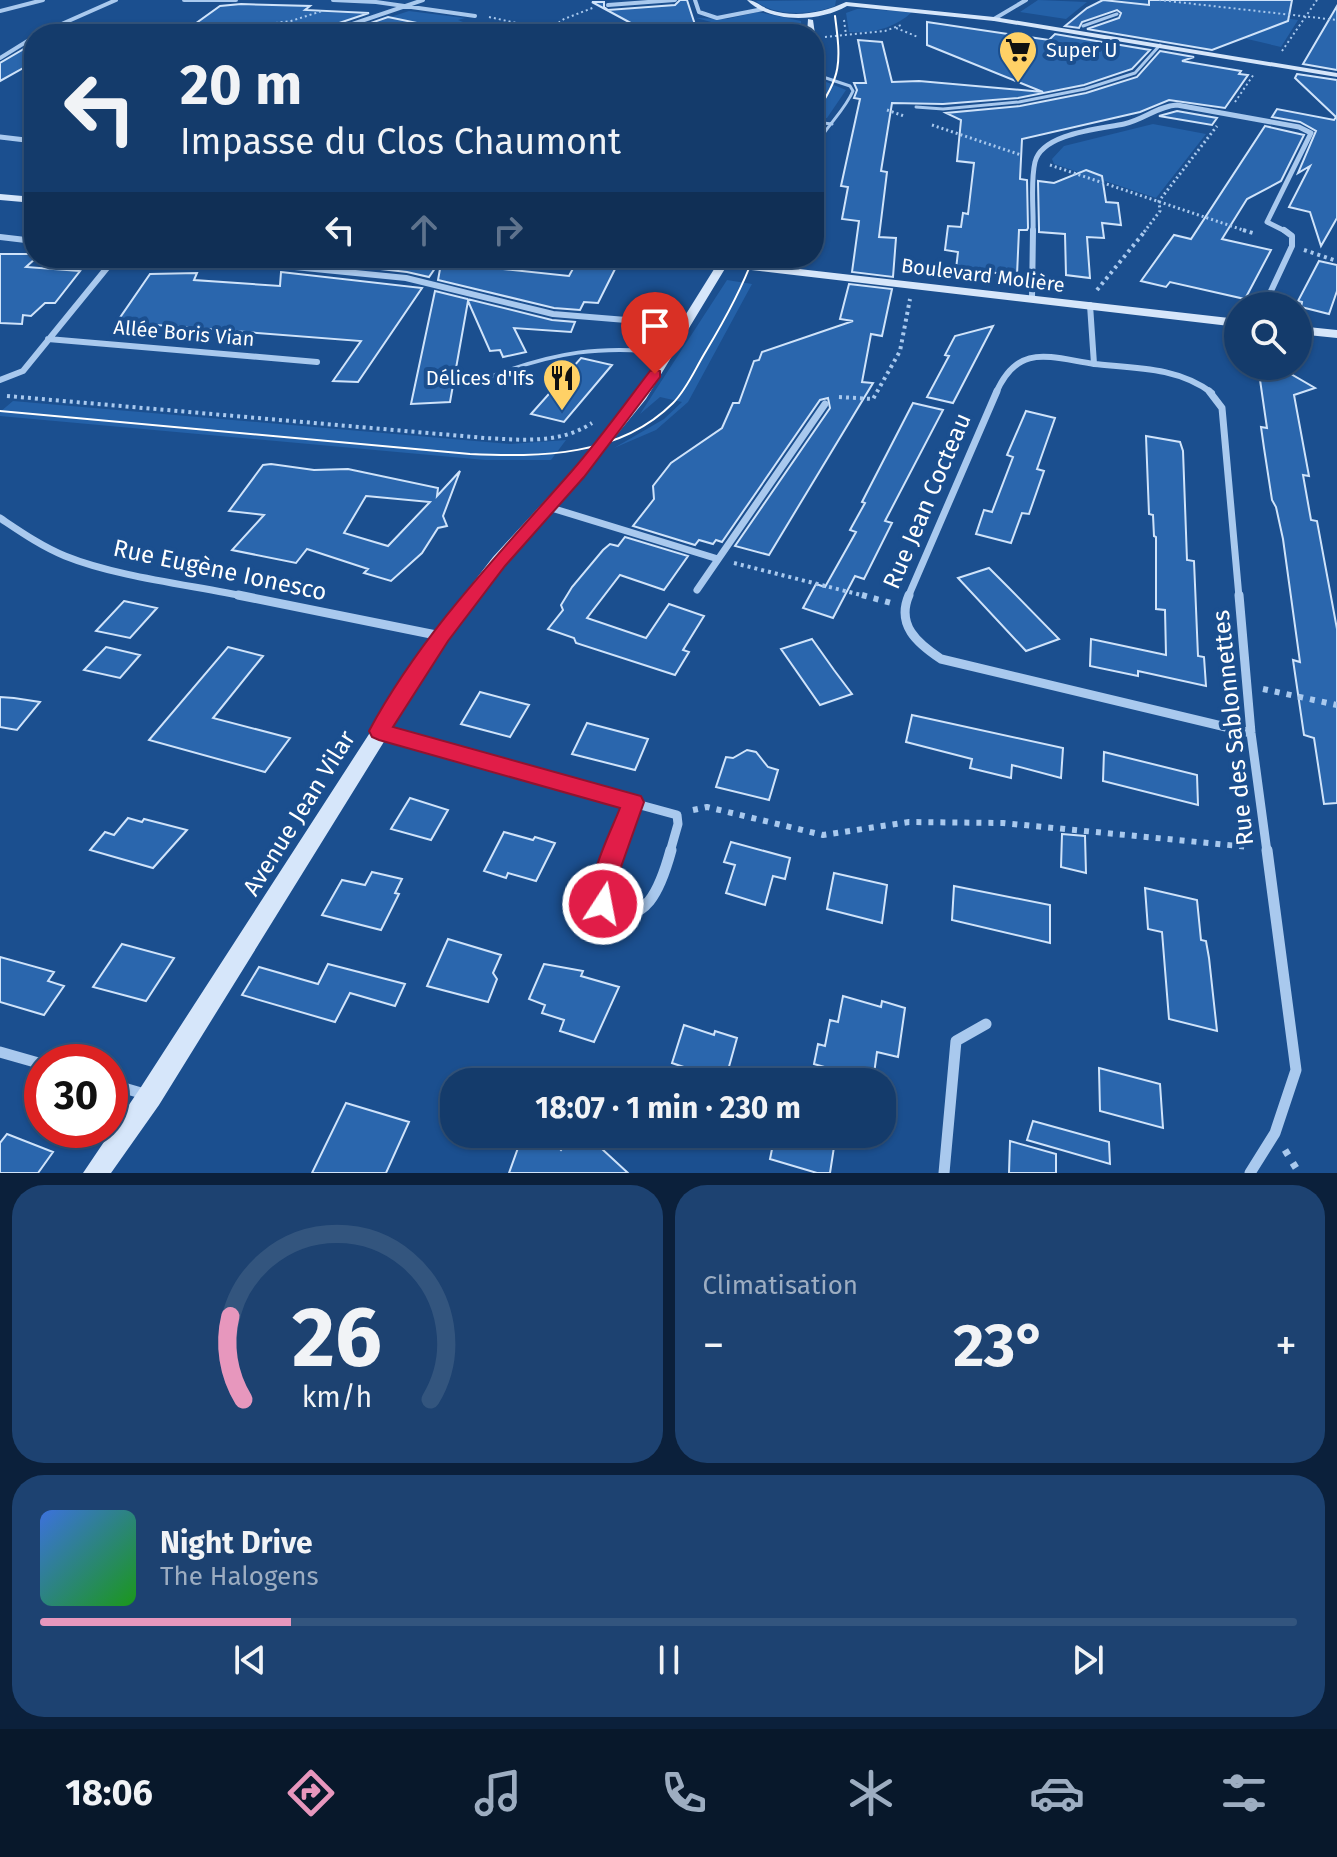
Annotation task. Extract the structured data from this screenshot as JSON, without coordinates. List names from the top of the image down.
{
  "streets": {
    "main road": ["Boulevard Molière", "Avenue Jean Vilar"],
    "street": [
      "Allée Boris Vian",
      "Rue Jean Cocteau",
      "Rue Eugène Ionesco",
      "Rue des Sablonnettes"
    ]
  },
  "crossings": [
    ["Rue Jean Cocteau", "Rue des Sablonnettes"],
    ["Rue Eugène Ionesco", "Avenue Jean Vilar"]
  ],
  "places": {
    "supermarket": ["Super U"],
    "restaurant": ["Délices d'Ifs"]
  },
  "page": {
    "turn": ["20 m", "Impasse du Clos Chaumont"],
    "limit": "30",
    "trip": "18:07 · 1 min · 230 m",
    "tile": "Climatisation",
    "heat": ["−", "23°", "+"],
    "song": ["Night Drive", "The Halogens"],
    "tabs": "18:06",
    "gauge": ["26", "km/h"]
  }
}
